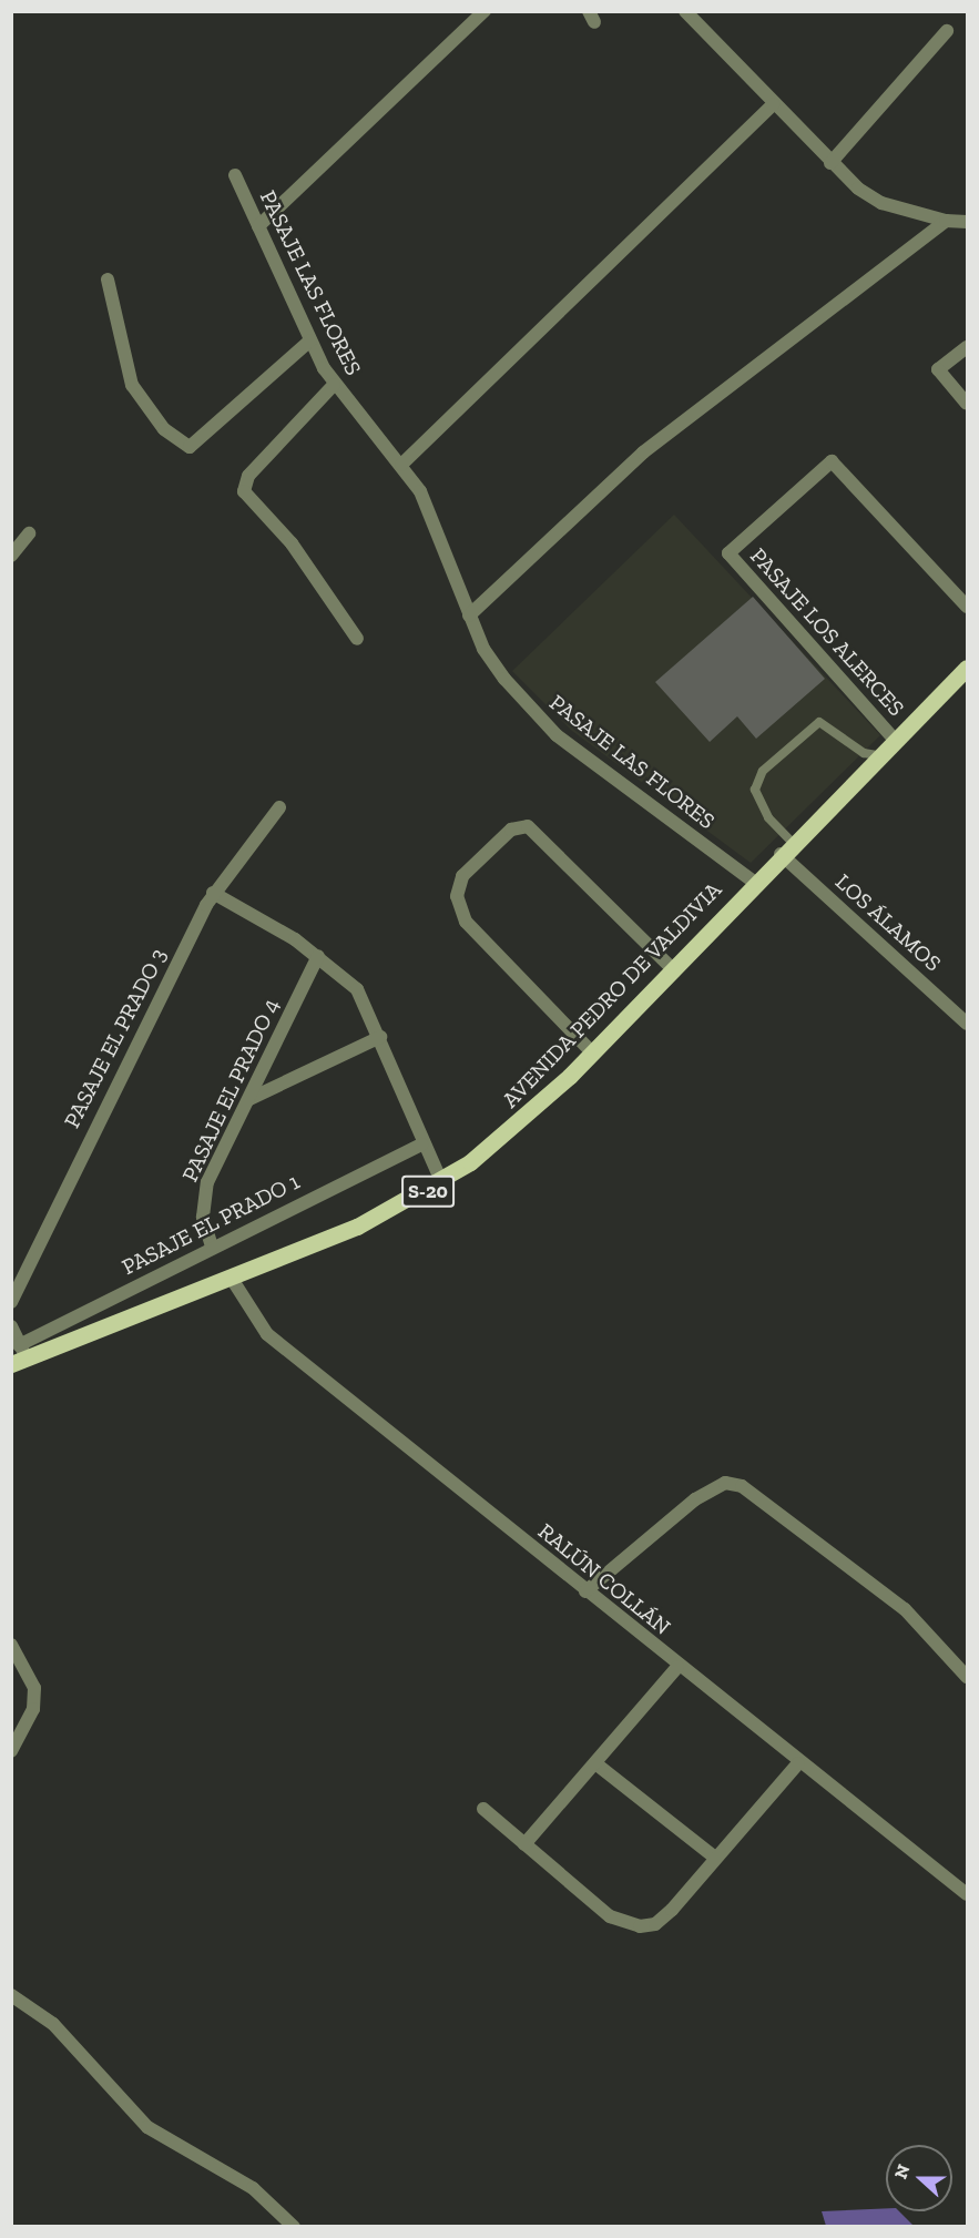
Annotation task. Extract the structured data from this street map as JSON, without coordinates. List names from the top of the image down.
{
  "streets": {
    "main road": ["AVENIDA PEDRO DE VALDIVIA", "S-20"],
    "street": [
      "PASAJE LAS FLORES",
      "PASAJE LOS ALERCES",
      "LOS ÁLAMOS",
      "PASAJE EL PRADO 3",
      "PASAJE EL PRADO 4",
      "PASAJE EL PRADO 1",
      "RALÚN COLLÁN"
    ]
  },
  "crossings": [
    ["PASAJE LAS FLORES", "AVENIDA PEDRO DE VALDIVIA"],
    ["PASAJE LOS ALERCES", "AVENIDA PEDRO DE VALDIVIA"],
    ["LOS ÁLAMOS", "AVENIDA PEDRO DE VALDIVIA"],
    ["AVENIDA PEDRO DE VALDIVIA", "PASAJE EL PRADO 1"],
    ["AVENIDA PEDRO DE VALDIVIA", "RALÚN COLLÁN"],
    ["PASAJE EL PRADO 4", "PASAJE EL PRADO 1"]
  ],
  "north": "left"
}
